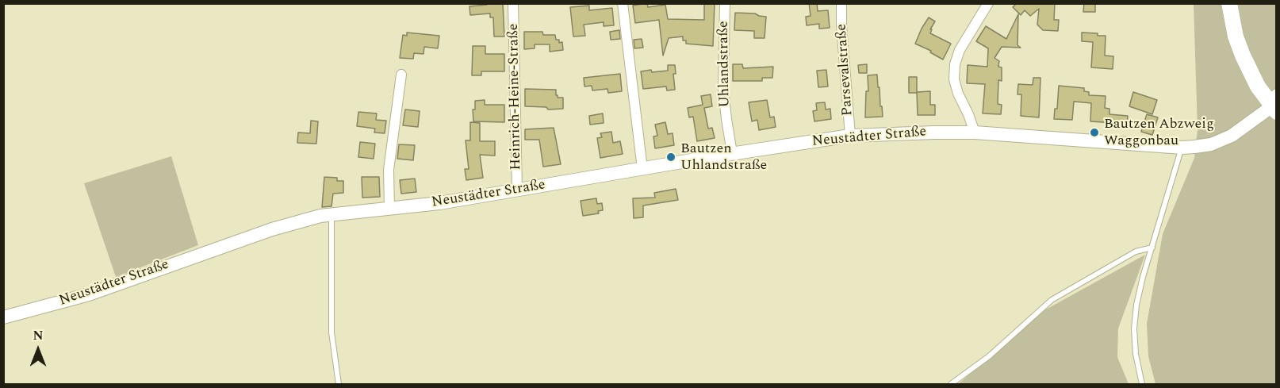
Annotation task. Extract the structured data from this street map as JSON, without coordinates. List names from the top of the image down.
{
  "streets": {
    "street": [
      "Uhlandstraße",
      "Parsevalstraße",
      "Heinrich-Heine-Straße",
      "Neustädter Straße"
    ]
  },
  "crossings": [
    ["Uhlandstraße", "Neustädter Straße"],
    ["Parsevalstraße", "Neustädter Straße"],
    ["Heinrich-Heine-Straße", "Neustädter Straße"]
  ],
  "places": ["Bautzen Abzweig Waggonbau", "Bautzen Uhlandstraße"],
  "north": "top"
}
